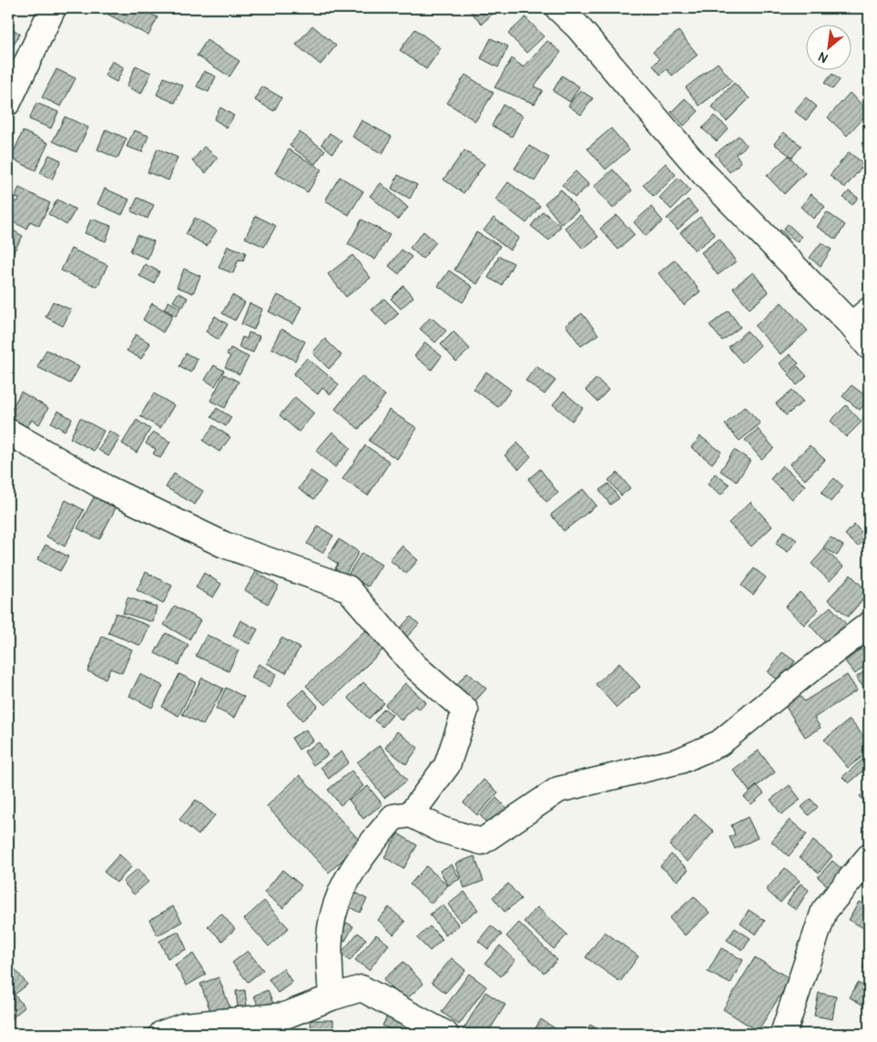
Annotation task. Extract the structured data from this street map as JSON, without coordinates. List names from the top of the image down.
{
  "north": "bottom left"
}
